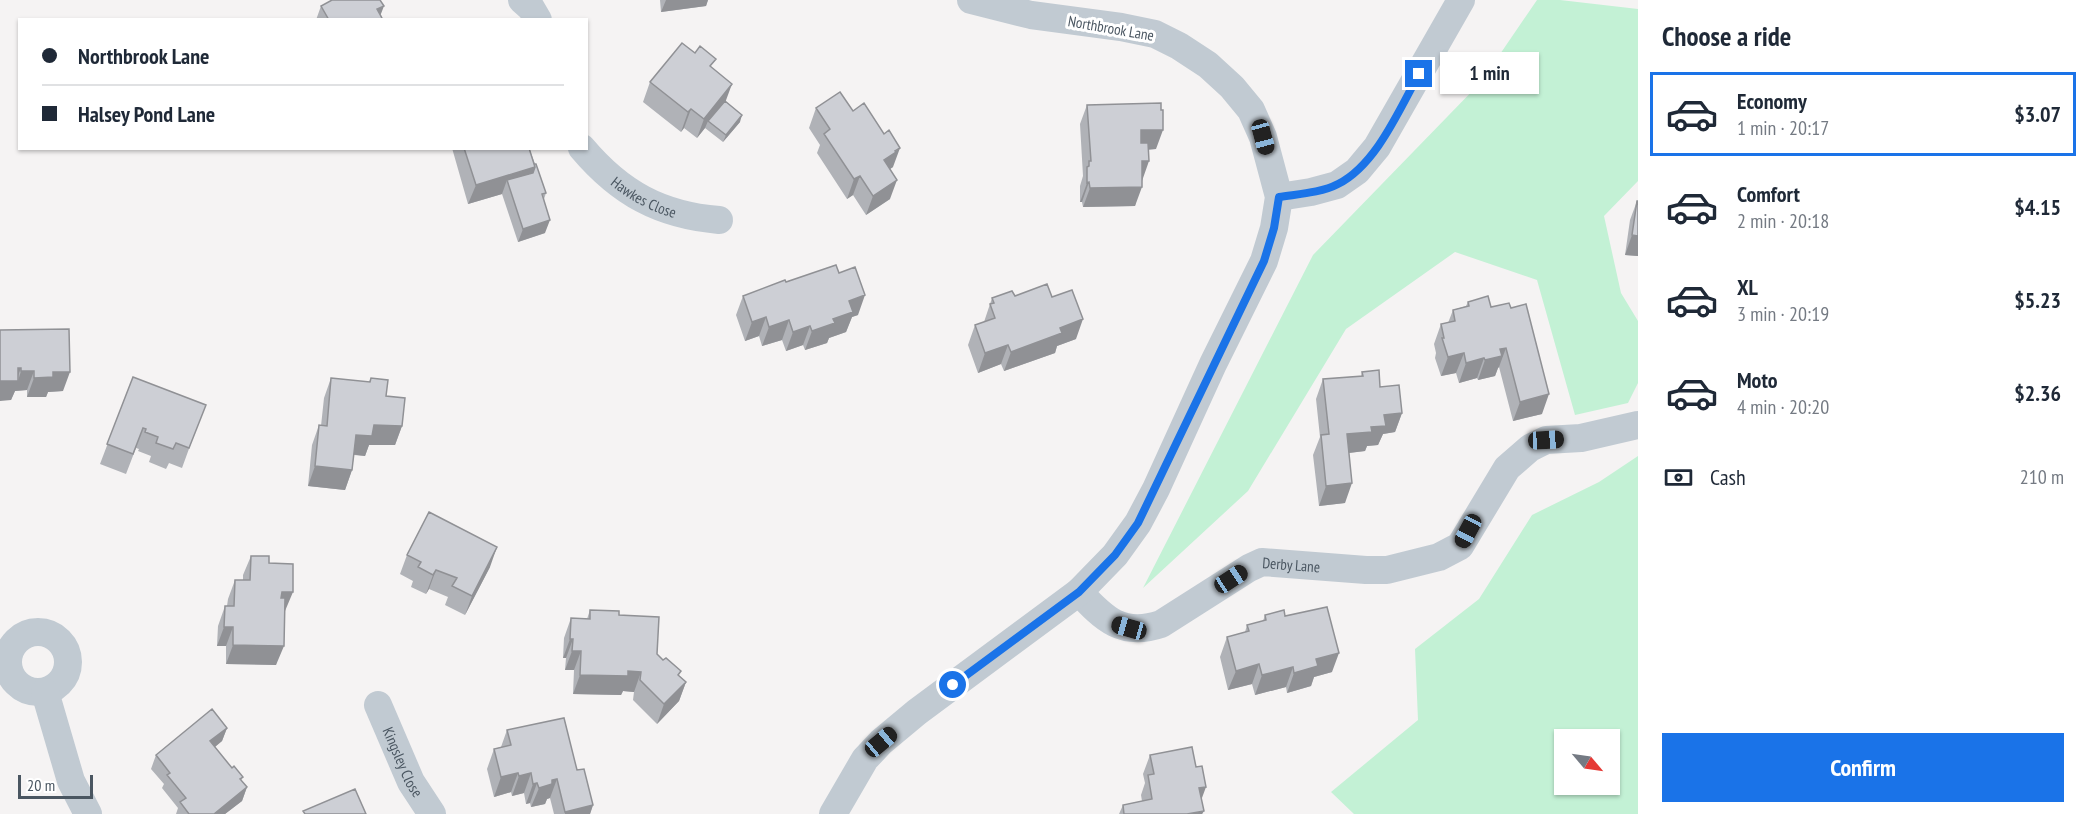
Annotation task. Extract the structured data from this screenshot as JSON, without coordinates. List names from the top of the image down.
{
  "streets": {
    "street": [
      "Northbrook Lane",
      "Hawkes Close",
      "Derby Lane",
      "Kingsley Close"
    ]
  },
  "crossings": [
    ["Northbrook Lane", "Derby Lane"]
  ],
  "scale_bar": "20 m",
  "north": "bottom right",
  "page": {
    "heading": "Choose a ride",
    "banner": ["Northbrook Lane", "Halsey Pond Lane"],
    "bubble": "1 min",
    "list": [
      {
        "name": "Economy",
        "note": "1 min · 20:17",
        "value": "$3.07"
      },
      {
        "name": "Comfort",
        "note": "2 min · 20:18",
        "value": "$4.15"
      },
      {
        "name": "XL",
        "note": "3 min · 20:19",
        "value": "$5.23"
      },
      {
        "name": "Moto",
        "note": "4 min · 20:20",
        "value": "$2.36"
      }
    ],
    "pay": ["Cash", "210 m"],
    "buttons": "Confirm",
    "scale": "20 m"
  }
}
